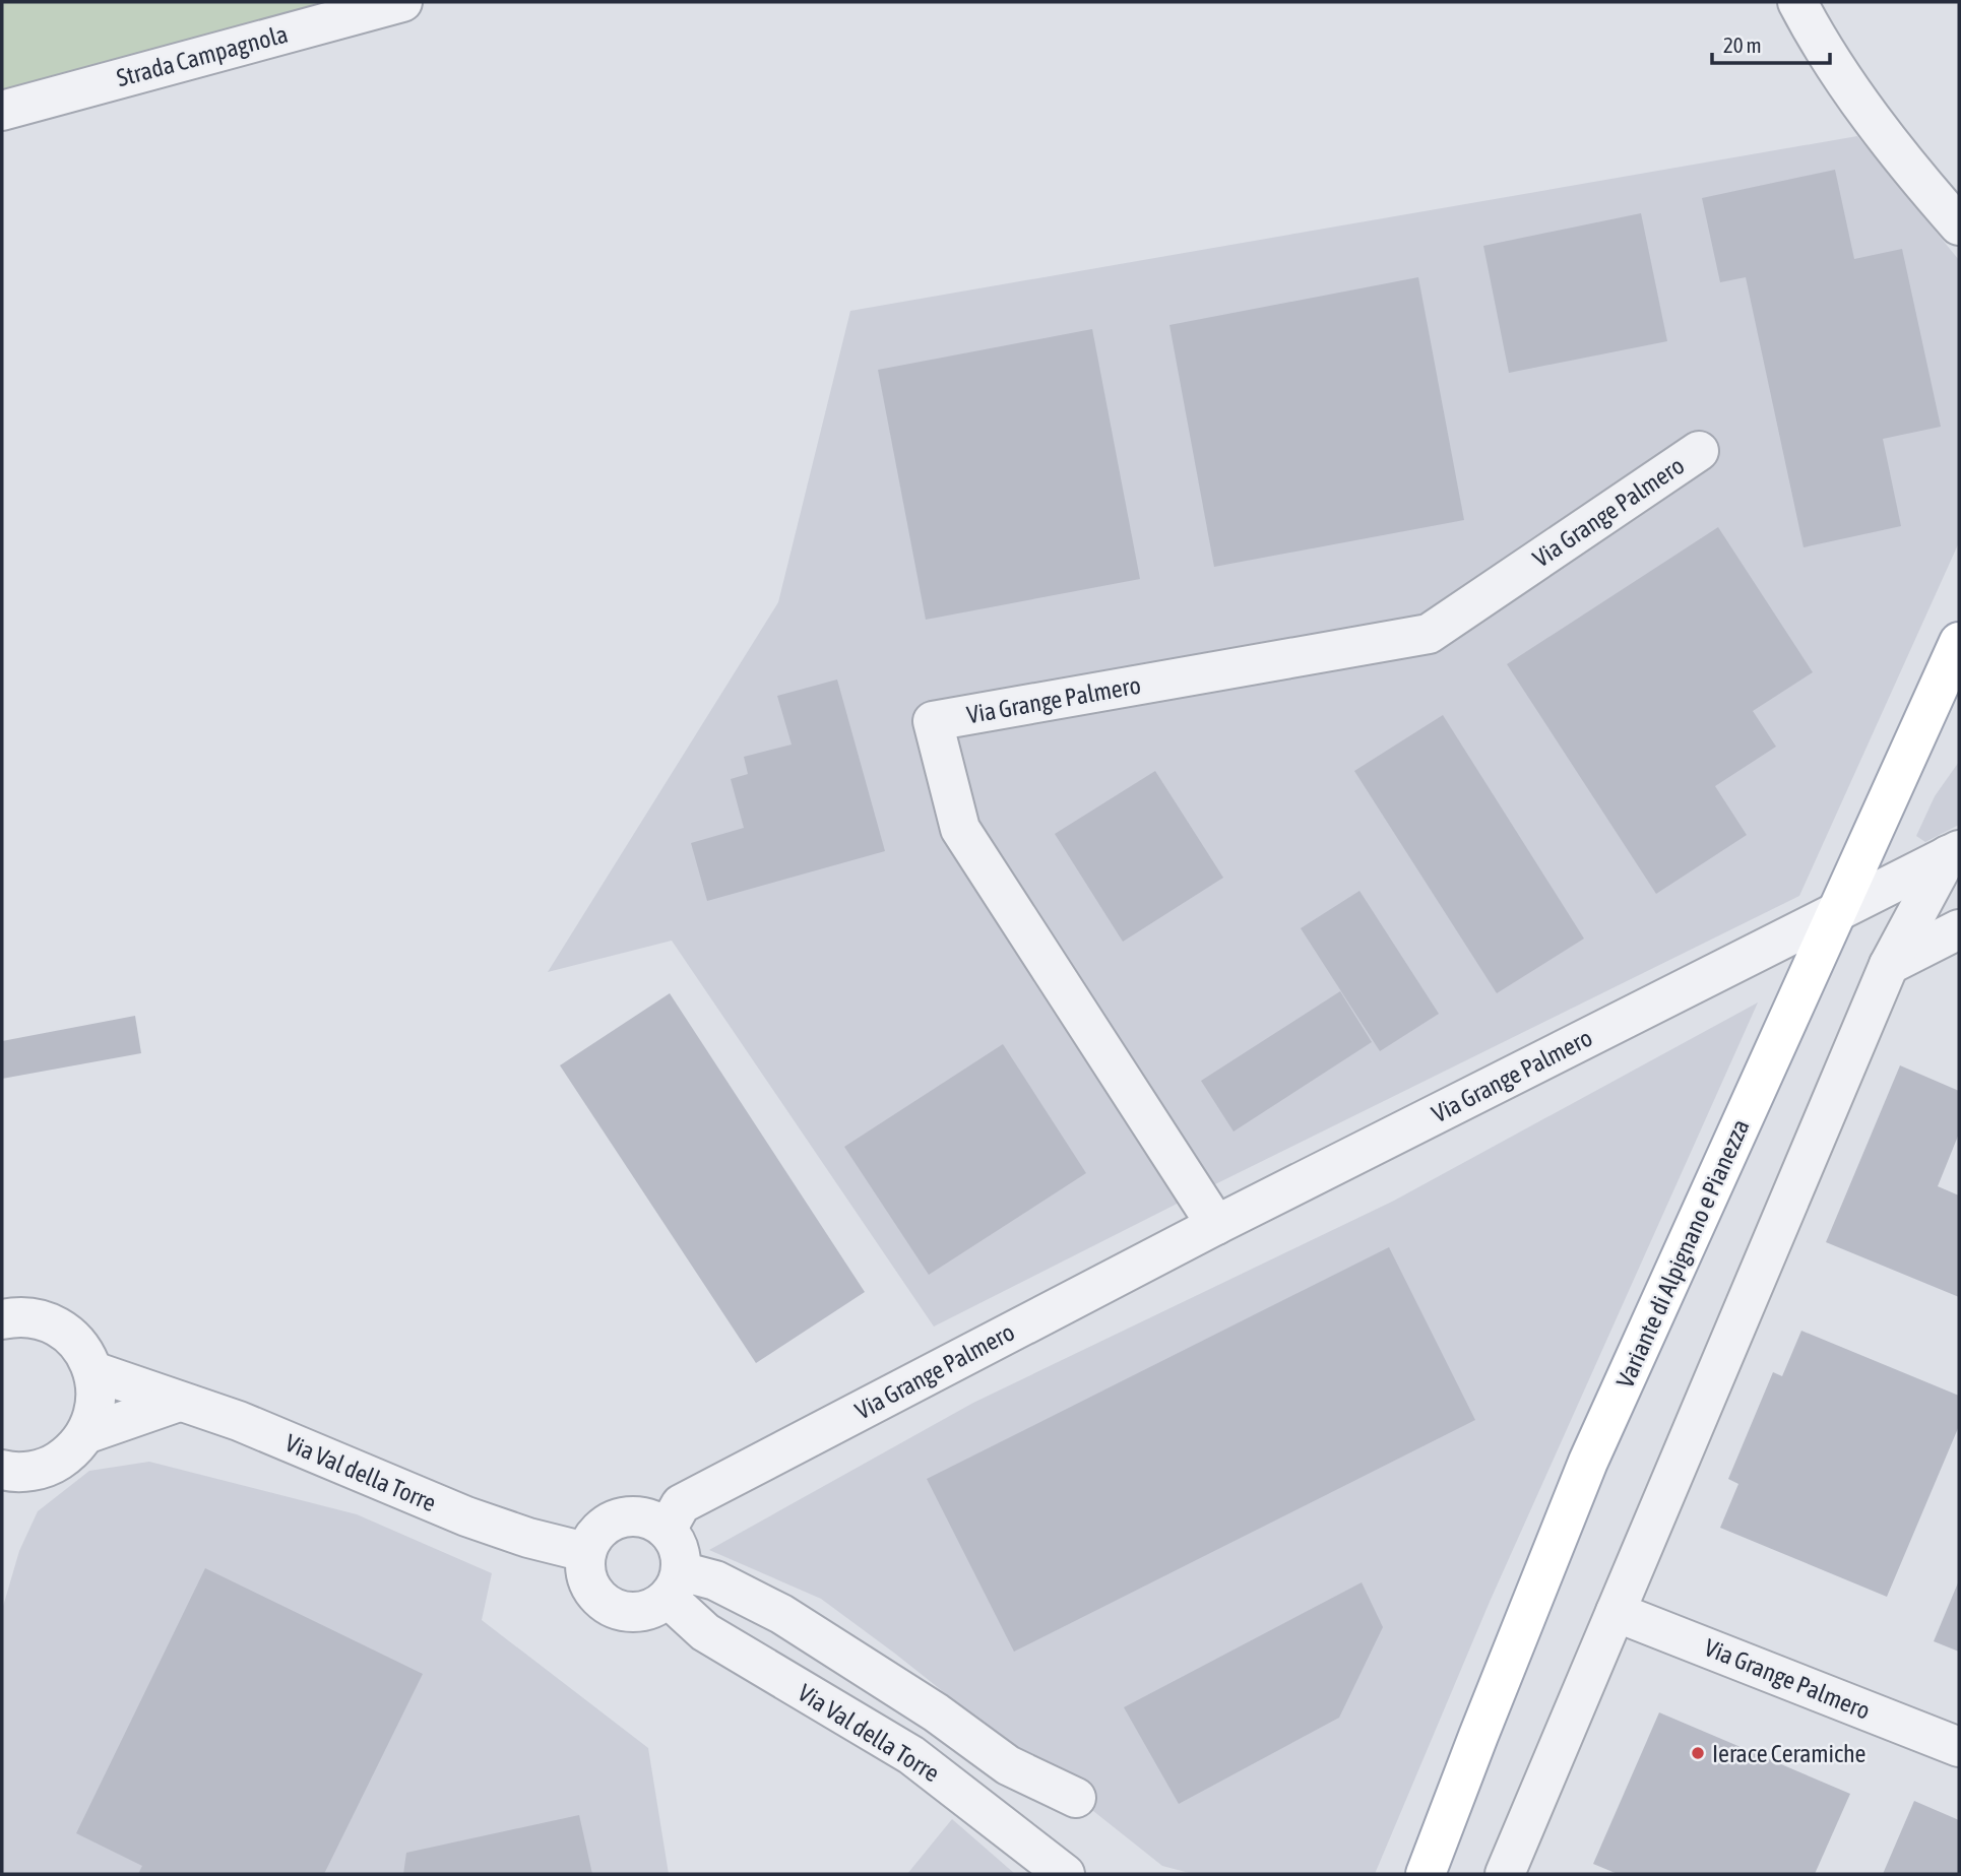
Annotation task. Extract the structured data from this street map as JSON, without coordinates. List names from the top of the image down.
{
  "streets": {
    "main road": ["Variante di Alpignano e Pianezza"],
    "street": ["Strada Campagnola", "Via Grange Palmero", "Via Val della Torre"]
  },
  "crossings": [
    ["Via Grange Palmero", "Variante di Alpignano e Pianezza"],
    ["Via Grange Palmero", "Via Val della Torre"]
  ],
  "places": ["Ierace Ceramiche"],
  "scale_bar": "20 m"
}
